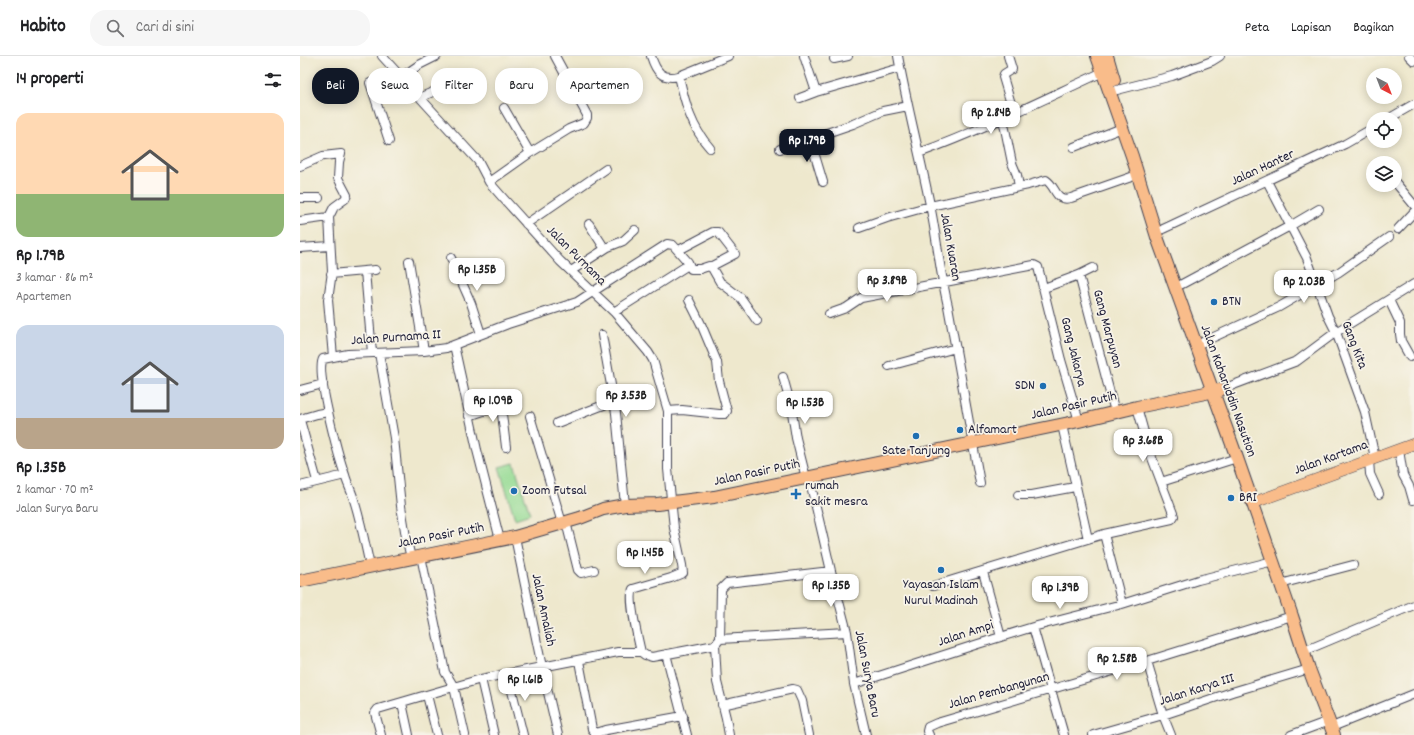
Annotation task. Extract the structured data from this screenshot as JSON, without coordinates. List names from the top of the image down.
{
  "streets": {
    "highway": ["Jalan Kaharuddin Nasution", "Jalan Pasir Putih"],
    "main road": ["Jalan Kartama"],
    "street": [
      "Jalan Hanter",
      "Jalan Kuaran",
      "Jalan Purnama",
      "Gang Marpuyan",
      "Jalan Purnama II",
      "Gang Kita",
      "Gang Jakarya",
      "Jalan Amaliah",
      "Jalan Ampi",
      "Jalan Surya Baru",
      "Jalan Karya III",
      "Jalan Pembangunan"
    ]
  },
  "crossings": [
    ["Jalan Hanter", "Gang Kita"],
    ["Jalan Hanter", "Jalan Kaharuddin Nasution"],
    ["Jalan Kuaran", "Gang Jakarya"],
    ["Jalan Kuaran", "Jalan Pasir Putih"],
    ["Jalan Purnama", "Jalan Purnama II"],
    ["Jalan Purnama", "Jalan Pasir Putih"],
    ["Gang Marpuyan", "Jalan Pasir Putih"],
    ["Jalan Purnama II", "Jalan Pasir Putih"],
    ["Gang Kita", "Jalan Kartama"],
    ["Gang Jakarya", "Jalan Pasir Putih"],
    ["Jalan Kaharuddin Nasution", "Jalan Pasir Putih"],
    ["Jalan Kaharuddin Nasution", "Jalan Kartama"],
    ["Jalan Kaharuddin Nasution", "Jalan Ampi"],
    ["Jalan Kaharuddin Nasution", "Jalan Karya III"],
    ["Jalan Kaharuddin Nasution", "Jalan Pembangunan"],
    ["Jalan Pasir Putih", "Jalan Amaliah"],
    ["Jalan Pasir Putih", "Jalan Surya Baru"],
    ["Jalan Ampi", "Jalan Surya Baru"]
  ],
  "places": {
    "other": [
      "BTN",
      "SDN",
      "Alfamart",
      "Sate Tanjung",
      "Zoom Futsal",
      "BRI",
      "Yayasan Islam Nurul Madinah"
    ],
    "health": ["rumah sakit mesra"]
  },
  "north": "bottom right",
  "page": {
    "header": "Habito",
    "search": "Cari di sini",
    "nav": ["Peta", "Lapisan", "Bagikan"],
    "heading": "14 properti",
    "chip": [
      "Beli",
      "Sewa",
      "Filter",
      "Baru",
      "Apartemen"
    ],
    "price": [
      "Rp 2.84B",
      "Rp 1.79B",
      "Rp 1.35B",
      "Rp 3.89B",
      "Rp 2.03B",
      "Rp 3.53B",
      "Rp 1.09B",
      "Rp 1.53B",
      "Rp 3.68B",
      "Rp 1.45B",
      "Rp 1.35B",
      "Rp 1.39B",
      "Rp 2.58B",
      "Rp 1.61B"
    ],
    "list": [
      {
        "name": "Rp 1.79B",
        "note": "3 kamar · 86 m² · Apartemen"
      },
      {
        "name": "Rp 1.35B",
        "note": "2 kamar · 70 m² · Jalan Surya Baru"
      }
    ]
  }
}
